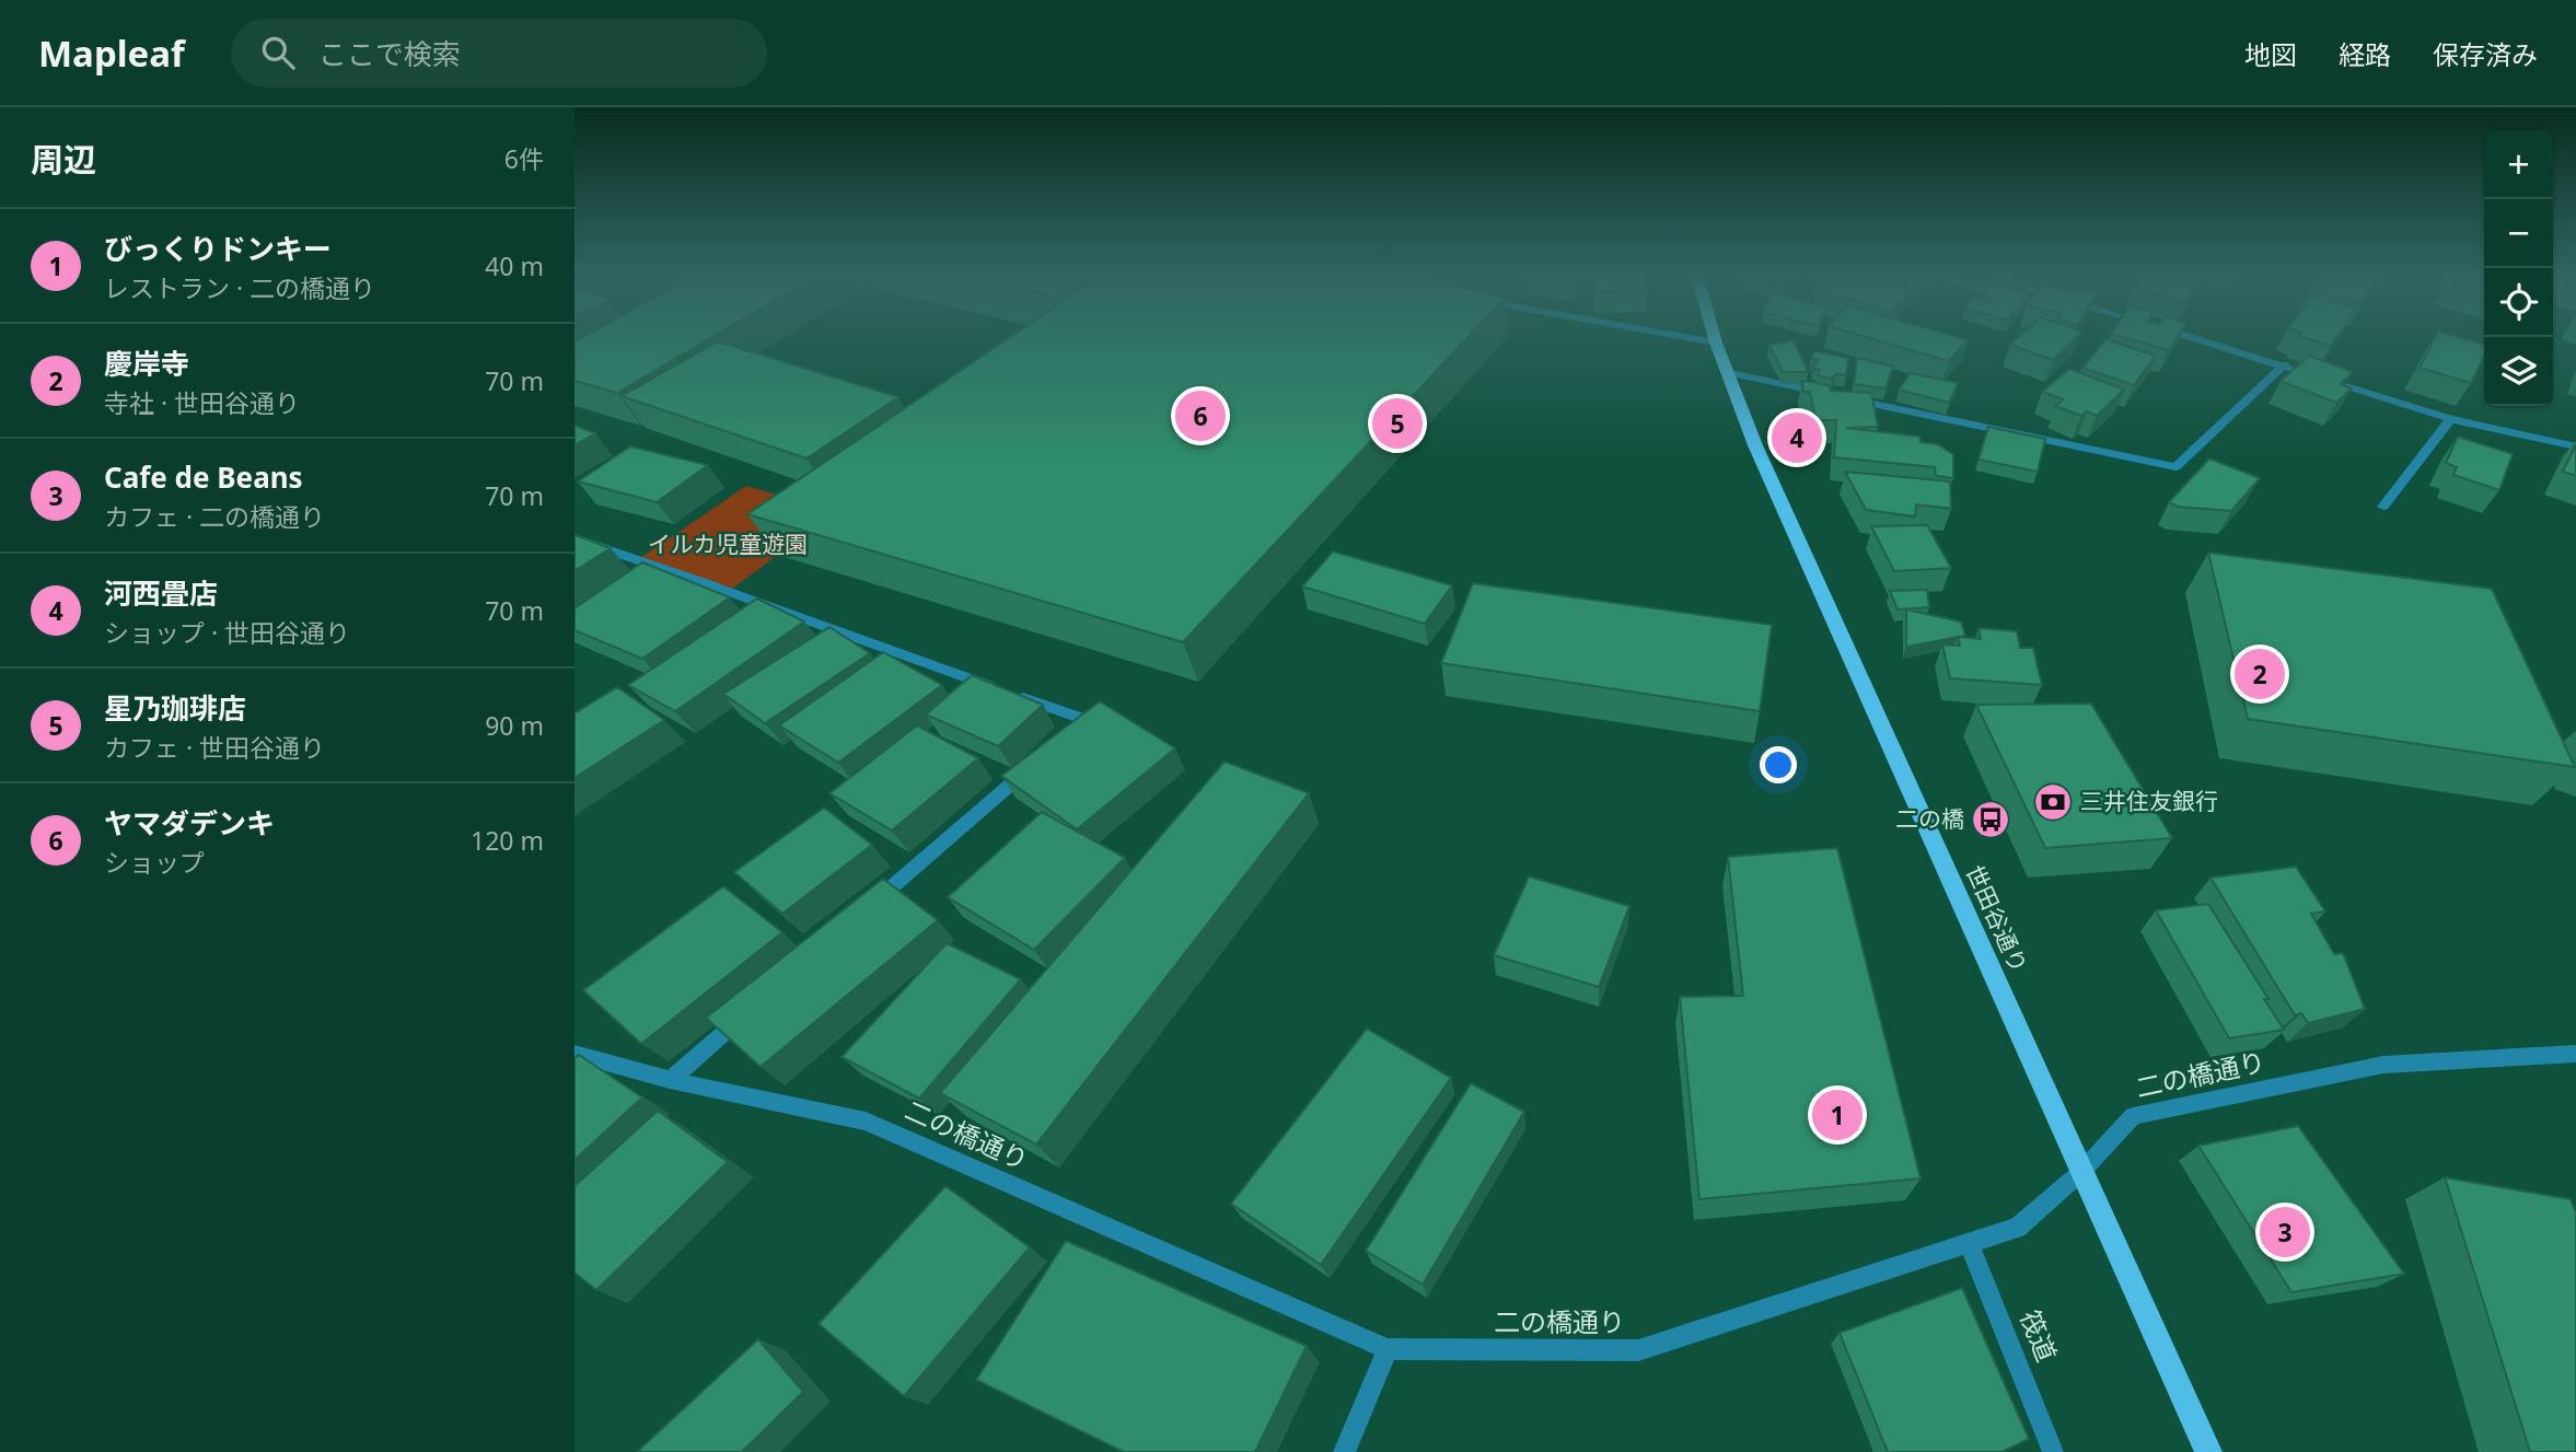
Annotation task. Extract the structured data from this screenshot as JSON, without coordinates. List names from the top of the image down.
{
  "streets": {
    "main road": ["世田谷通り"],
    "street": ["二の橋通り", "筏道"]
  },
  "crossings": [
    ["世田谷通り", "二の橋通り"],
    ["二の橋通り", "筏道"]
  ],
  "parks": ["イルカ児童遊園"],
  "places": {
    "bank": ["三井住友銀行"],
    "bus stop": ["二の橋"]
  },
  "page": {
    "header": "Mapleaf",
    "search": "ここで検索",
    "nav": ["地図", "経路", "保存済み"],
    "heading": ["周辺", "6件"],
    "map_buttons": ["+", "−"],
    "list": [
      {
        "mark": "1",
        "name": "びっくりドンキー",
        "note": "レストラン · 二の橋通り",
        "value": "40 m"
      },
      {
        "mark": "2",
        "name": "慶岸寺",
        "note": "寺社 · 世田谷通り",
        "value": "70 m"
      },
      {
        "mark": "3",
        "name": "Cafe de Beans",
        "note": "カフェ · 二の橋通り",
        "value": "70 m"
      },
      {
        "mark": "4",
        "name": "河西畳店",
        "note": "ショップ · 世田谷通り",
        "value": "70 m"
      },
      {
        "mark": "5",
        "name": "星乃珈琲店",
        "note": "カフェ · 世田谷通り",
        "value": "90 m"
      },
      {
        "mark": "6",
        "name": "ヤマダデンキ",
        "note": "ショップ",
        "value": "120 m"
      }
    ],
    "pins": [
      "6",
      "5",
      "4",
      "2",
      "1",
      "3"
    ]
  }
}
